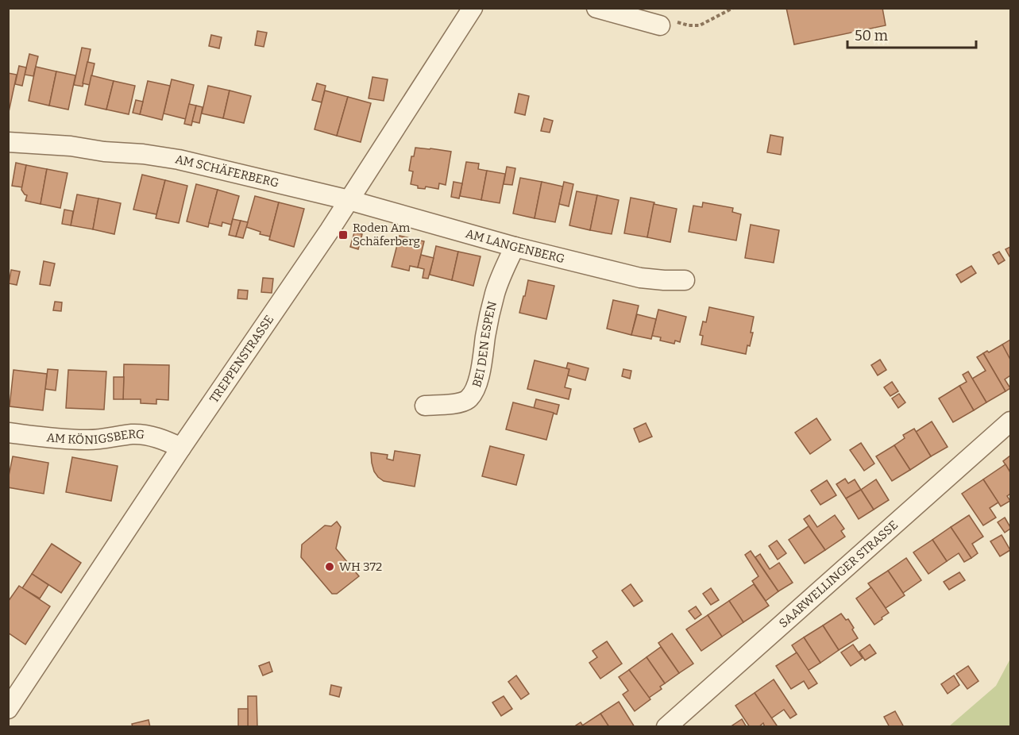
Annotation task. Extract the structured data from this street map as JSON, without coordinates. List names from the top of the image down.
{
  "streets": {
    "street": [
      "AM SCHÄFERBERG",
      "AM LANGENBERG",
      "BEI DEN ESPEN",
      "TREPPENSTRASSE",
      "AM KÖNIGSBERG",
      "SAARWELLINGER STRASSE"
    ]
  },
  "crossings": [
    ["AM SCHÄFERBERG", "AM LANGENBERG"],
    ["AM SCHÄFERBERG", "TREPPENSTRASSE"],
    ["AM LANGENBERG", "BEI DEN ESPEN"],
    ["AM LANGENBERG", "TREPPENSTRASSE"],
    ["TREPPENSTRASSE", "AM KÖNIGSBERG"]
  ],
  "places": {
    "transit": ["Roden Am Schäferberg"],
    "other": ["WH 372"]
  },
  "scale_bar": "50 m"
}
